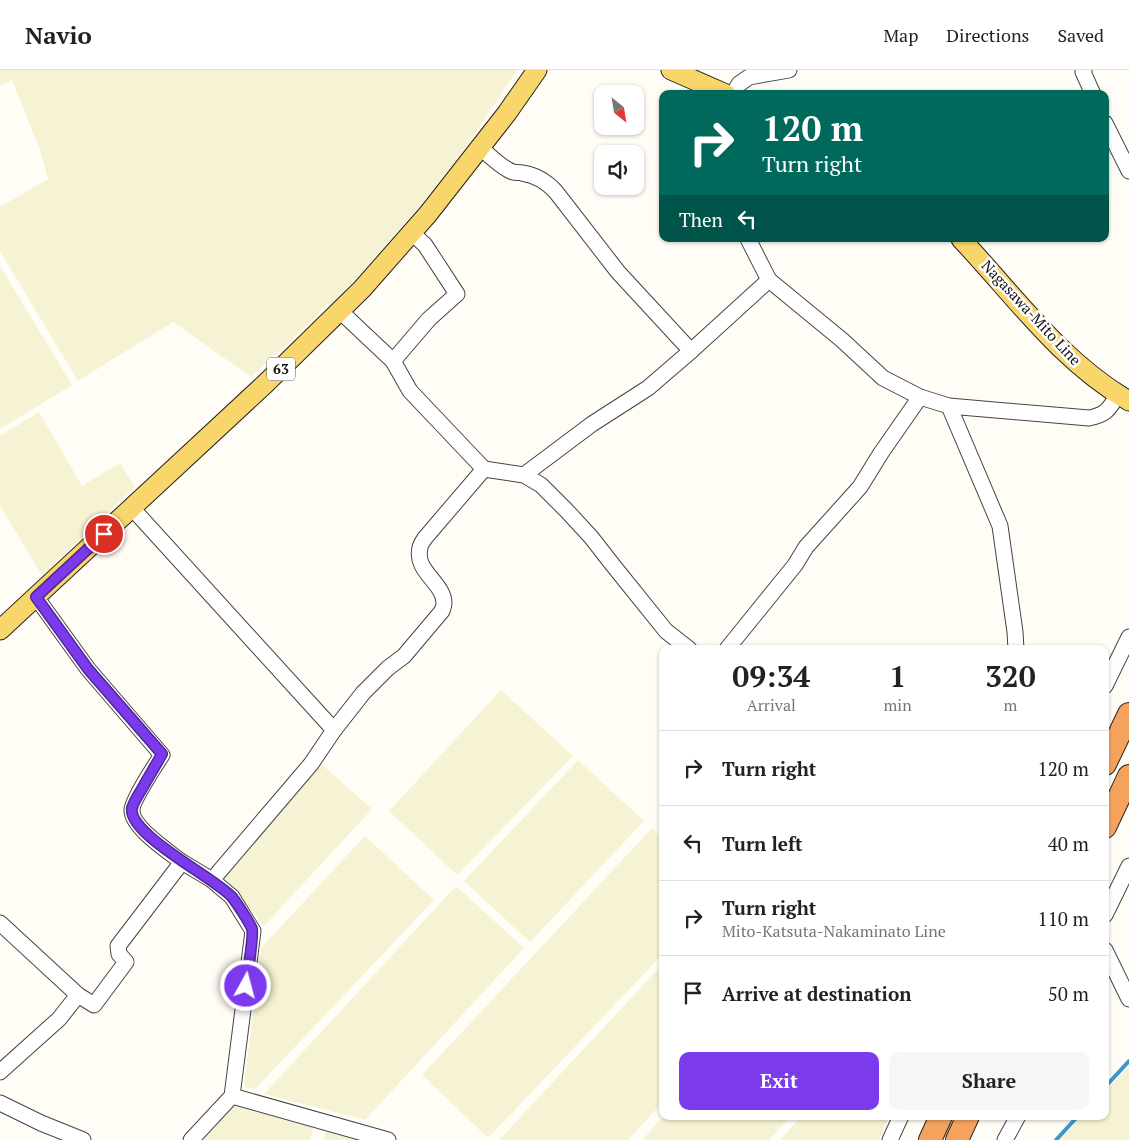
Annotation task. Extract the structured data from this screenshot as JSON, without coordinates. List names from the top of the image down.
{
  "streets": {
    "main road": ["Nagasawa-Mito Line", "63"]
  },
  "north": "bottom right",
  "page": {
    "header": "Navio",
    "nav": ["Map", "Directions", "Saved"],
    "turn": ["120 m", "Turn right"],
    "then": "Then",
    "eta": [
      "09:34",
      "Arrival",
      "1",
      "min",
      "320",
      "m"
    ],
    "list": [
      {
        "name": "Turn right",
        "value": "120 m"
      },
      {
        "name": "Turn left",
        "value": "40 m"
      },
      {
        "name": "Turn right",
        "note": "Mito-Katsuta-Nakaminato Line",
        "value": "110 m"
      },
      {
        "name": "Arrive at destination",
        "value": "50 m"
      }
    ],
    "buttons": ["Exit", "Share"]
  }
}
